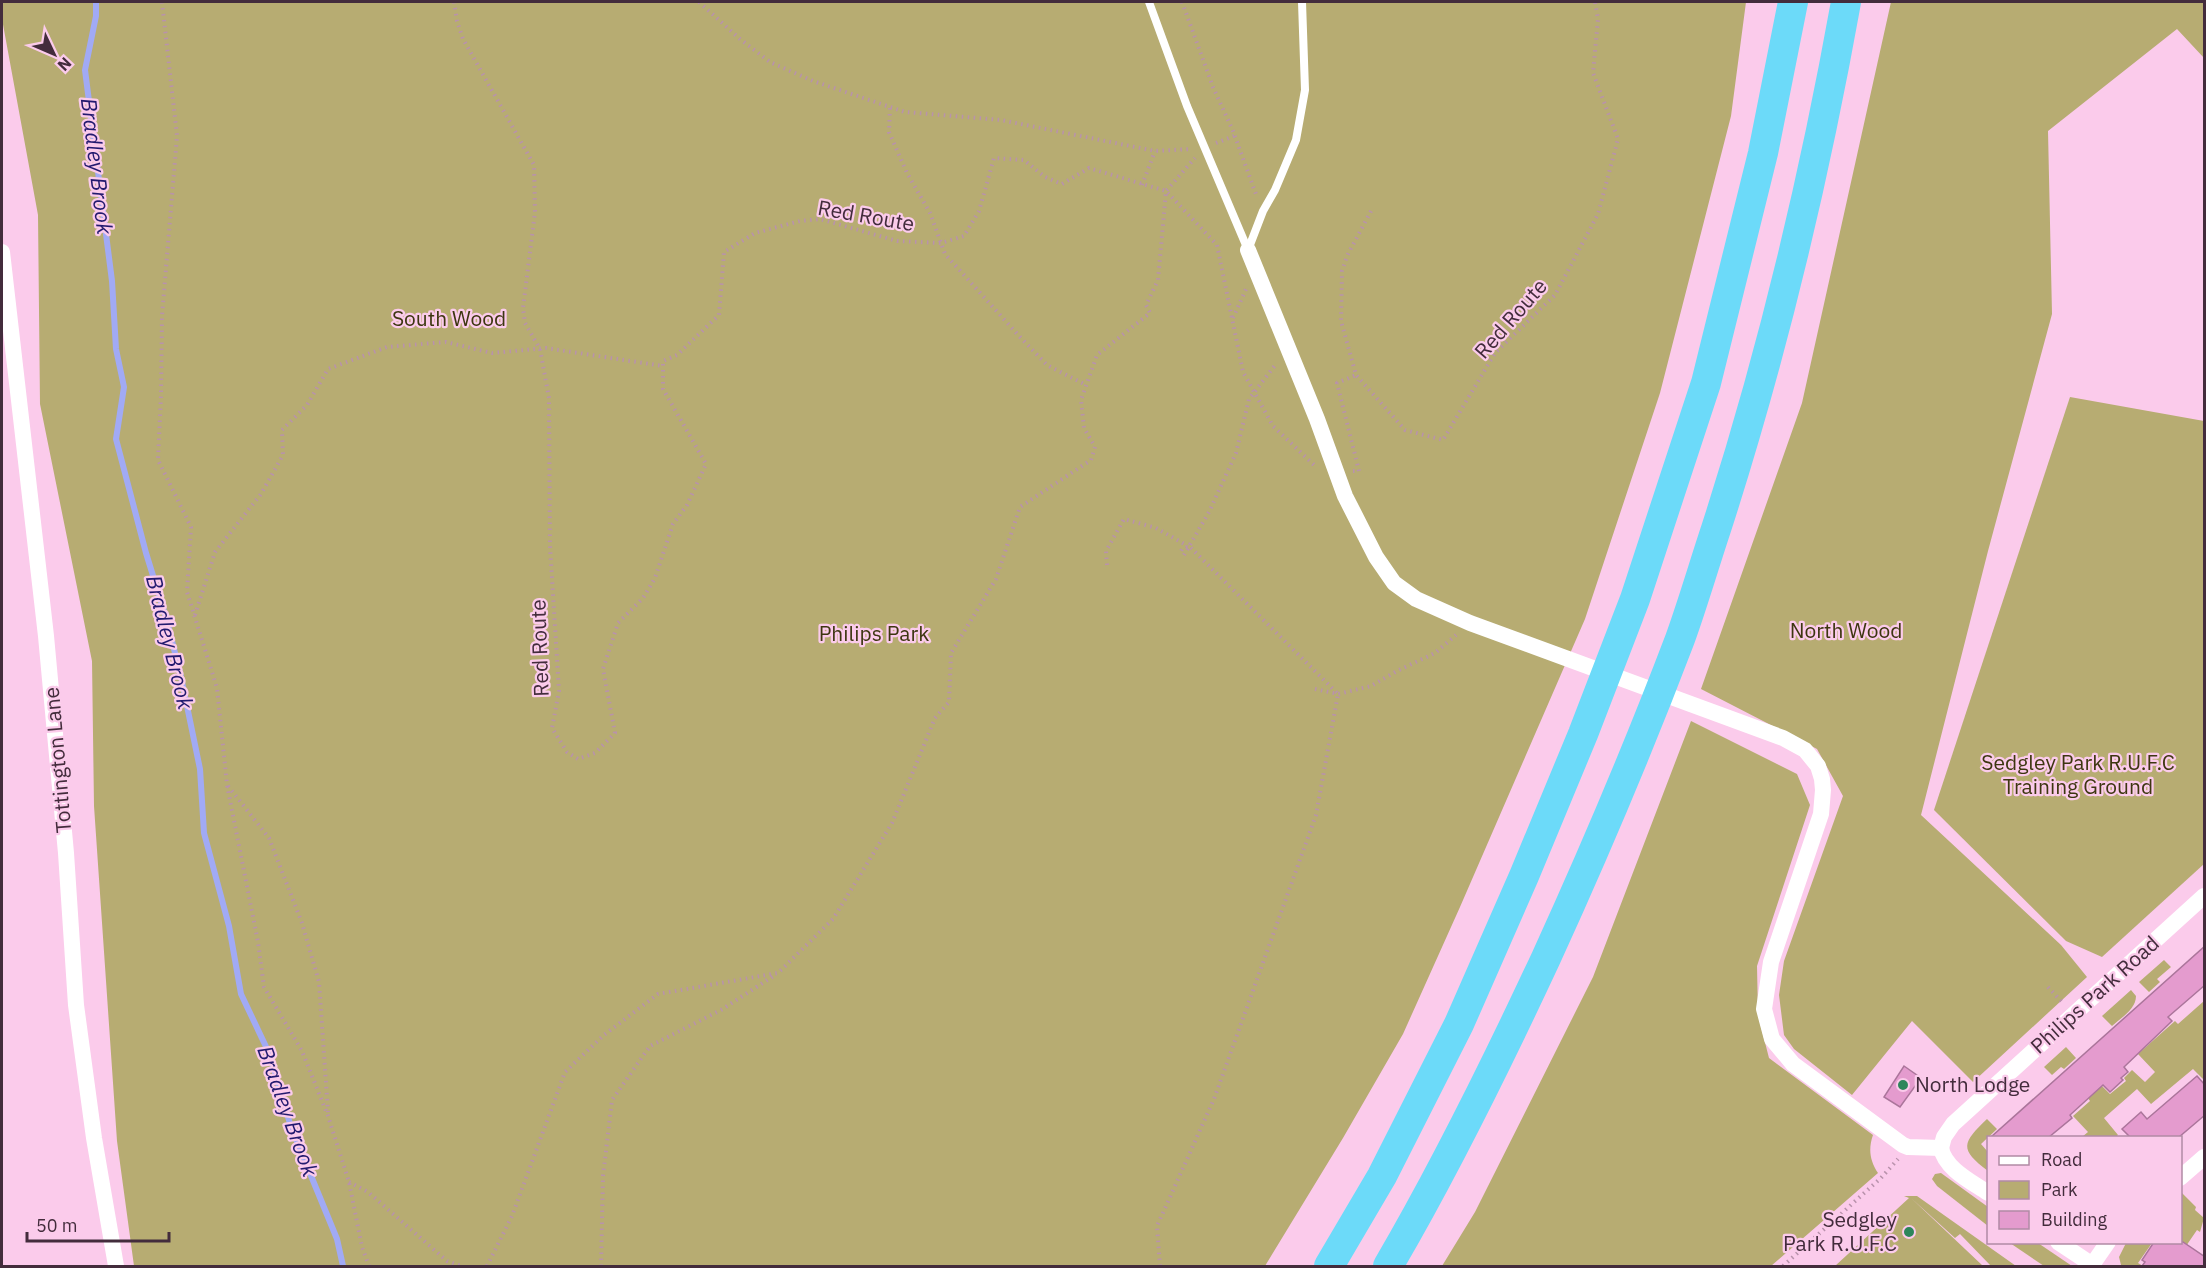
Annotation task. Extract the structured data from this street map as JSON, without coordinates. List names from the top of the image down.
{
  "streets": {
    "street": ["Tottington Lane", "Philips Park Road"],
    "path": ["Red Route"]
  },
  "water": ["Bradley Brook"],
  "parks": [
    "South Wood",
    "North Wood",
    "Philips Park",
    "Sedgley Park R.U.F.C Training Ground"
  ],
  "places": ["North Lodge", "Sedgley Park R.U.F.C"],
  "legend": ["Road", "Park", "Building"],
  "scale_bar": "50 m",
  "north": "bottom right"
}
